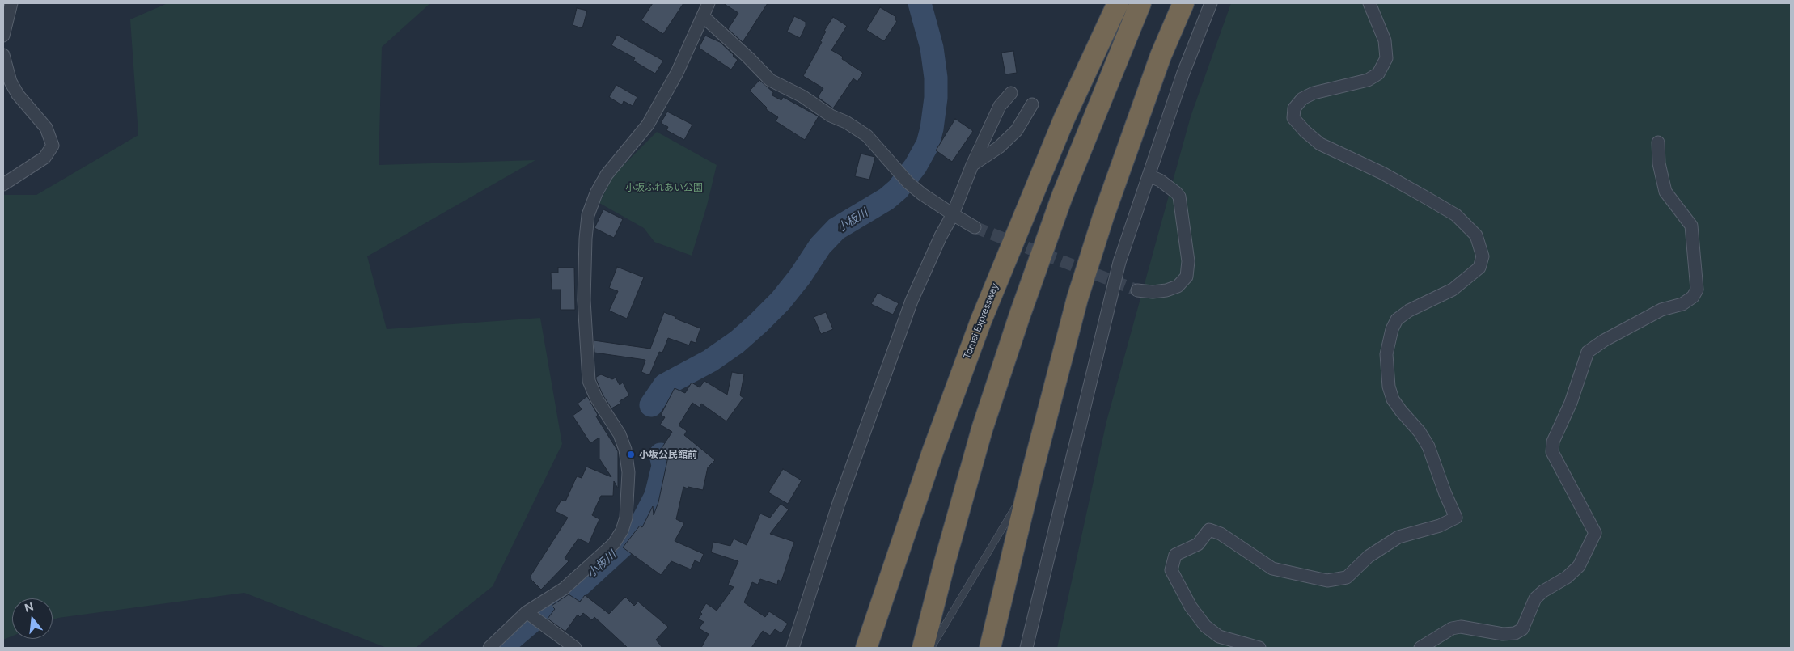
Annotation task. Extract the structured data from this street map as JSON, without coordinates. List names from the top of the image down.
{
  "streets": {
    "highway": ["Tomei Expressway"]
  },
  "water": ["小板川"],
  "parks": ["小坂ふれあい公園"],
  "places": ["小坂公民館前"],
  "north": "top"
}
